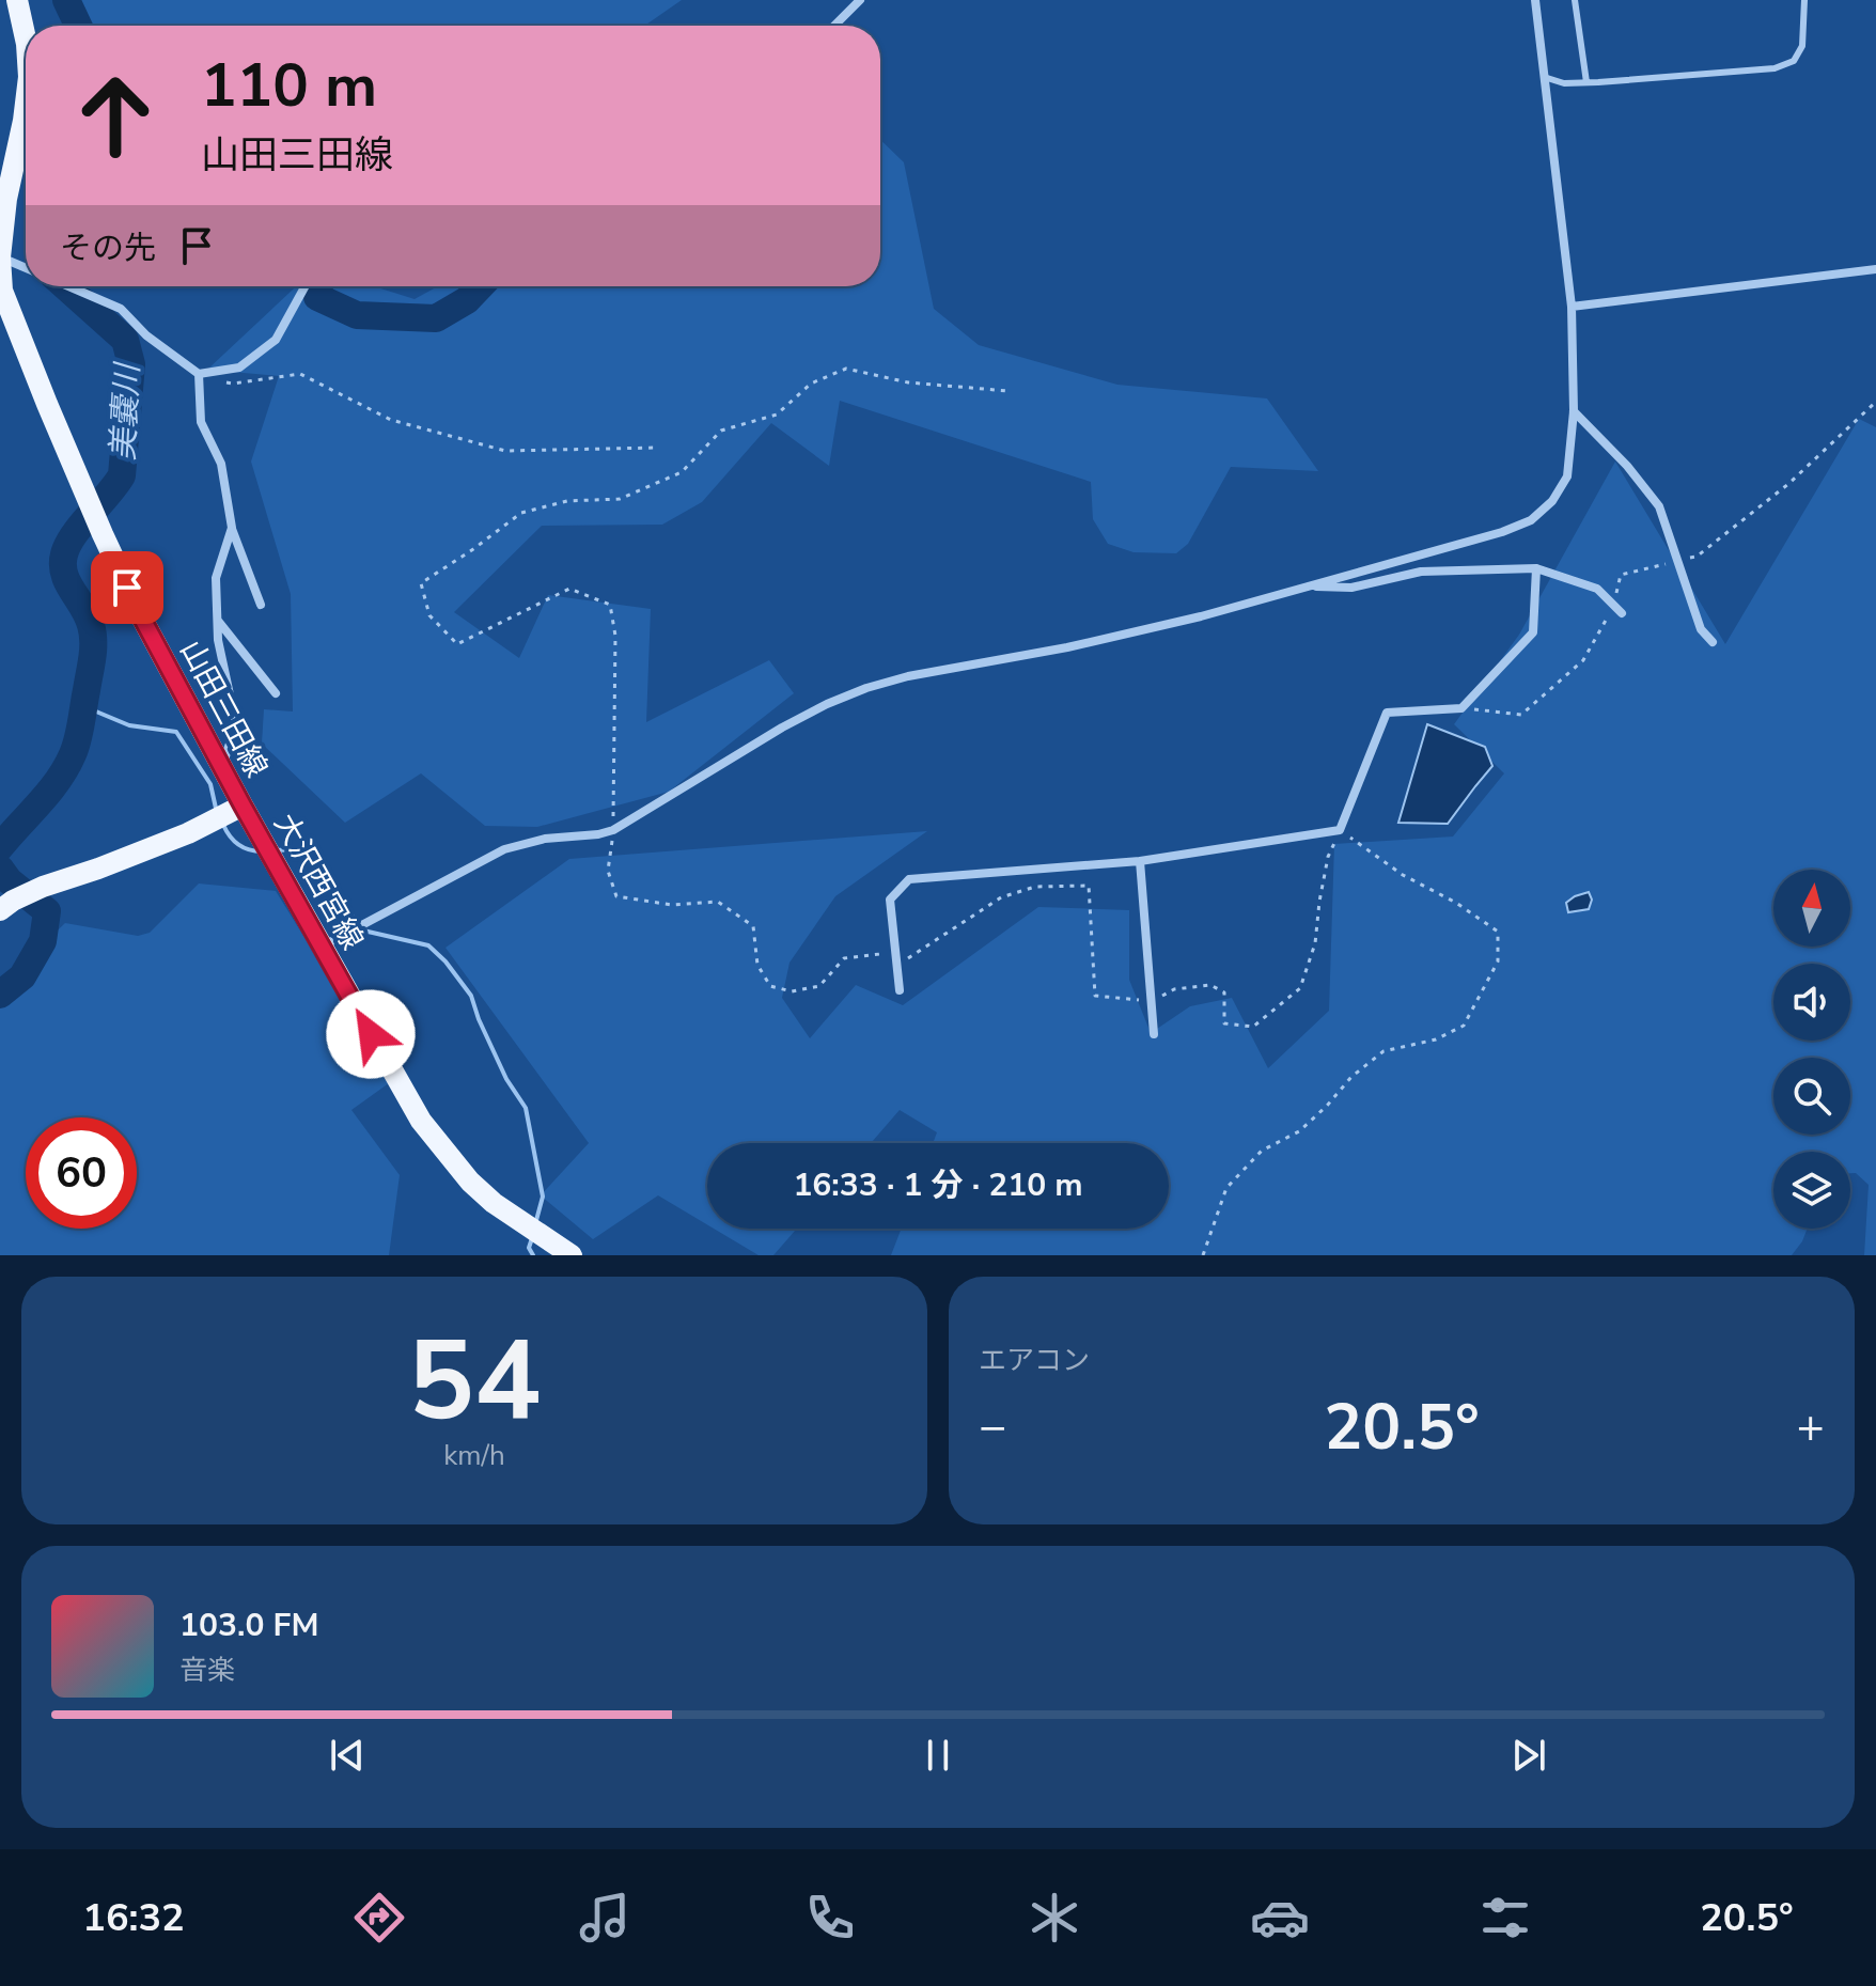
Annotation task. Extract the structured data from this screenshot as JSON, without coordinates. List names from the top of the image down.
{
  "streets": {
    "main road": ["山田三田線", "大沢西宮線"]
  },
  "crossings": [
    ["山田三田線", "大沢西宮線"]
  ],
  "water": ["美嚢川"],
  "north": "top",
  "page": {
    "turn": ["110 m", "山田三田線"],
    "then": "その先",
    "limit": "60",
    "trip": "16:33 · 1 分 · 210 m",
    "tile": [
      ["54", "km/h"],
      "エアコン"
    ],
    "heat": ["−", "20.5°", "+"],
    "song": ["103.0 FM", "音楽"],
    "tabs": ["16:32", "20.5°"]
  }
}
